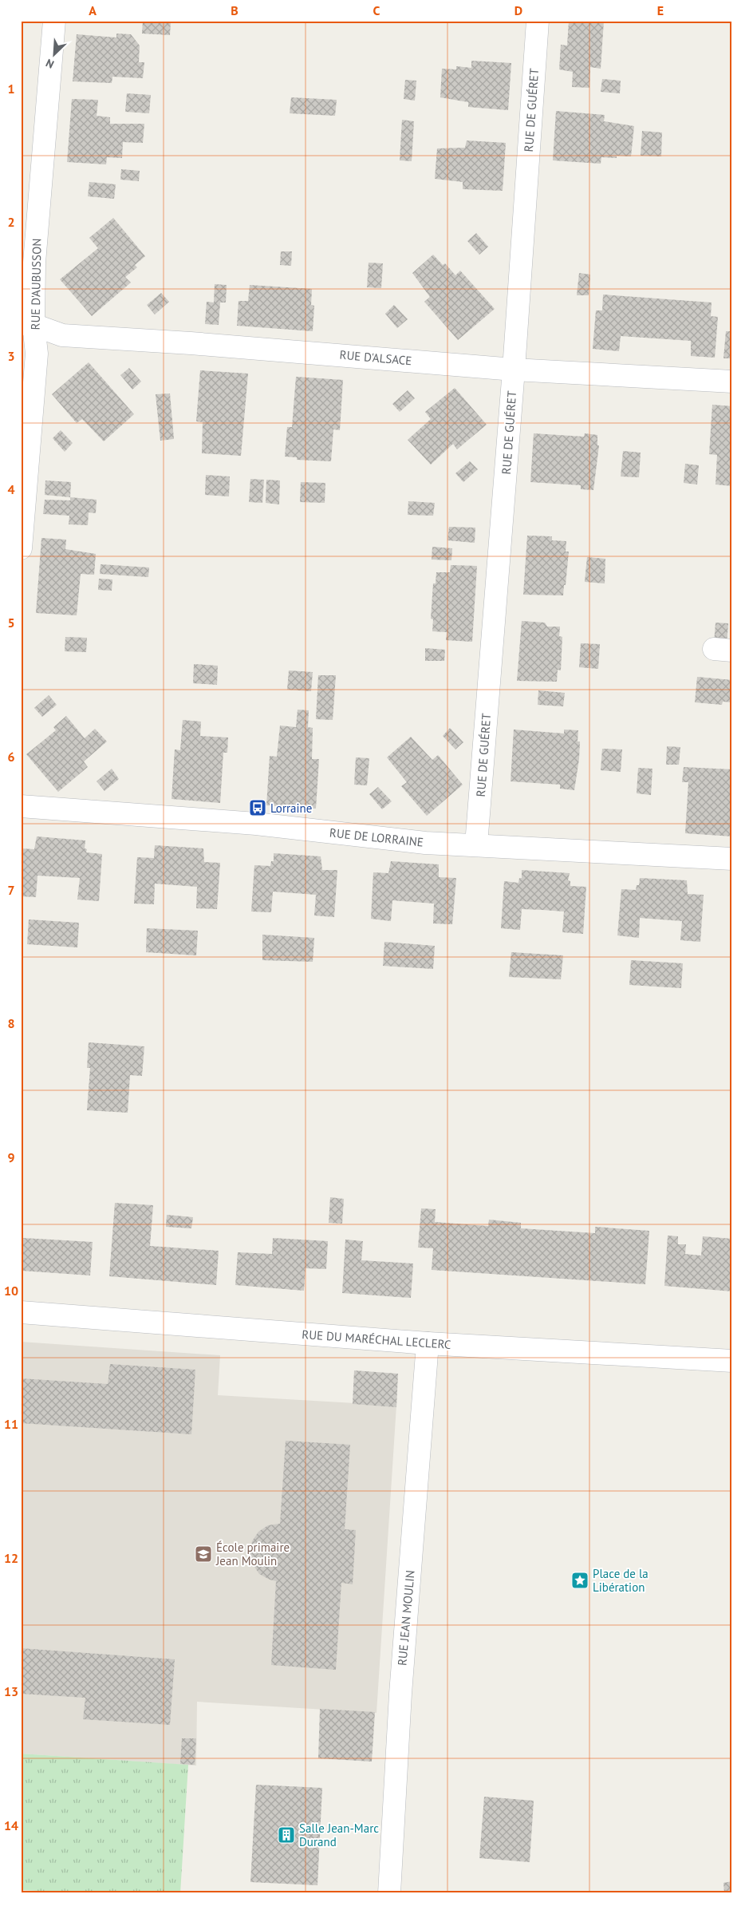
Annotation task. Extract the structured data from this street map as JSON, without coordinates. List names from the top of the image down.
{
  "streets": {
    "street": [
      "RUE DE GUÉRET",
      "RUE D'AUBUSSON",
      "RUE D'ALSACE",
      "RUE DE LORRAINE",
      "RUE DU MARÉCHAL LECLERC",
      "RUE JEAN MOULIN"
    ]
  },
  "crossings": [
    ["RUE DE GUÉRET", "RUE D'ALSACE"],
    ["RUE DE GUÉRET", "RUE DE LORRAINE"],
    ["RUE D'AUBUSSON", "RUE D'ALSACE"],
    ["RUE DU MARÉCHAL LECLERC", "RUE JEAN MOULIN"]
  ],
  "places": {
    "bus stop": ["Lorraine"],
    "school or university": ["École primaire Jean Moulin"],
    "place": ["Place de la Libération"],
    "building": ["Salle Jean-Marc Durand"]
  },
  "north": "bottom left",
  "grid": {
    "columns": [
      "A",
      "B",
      "C",
      "D",
      "E"
    ],
    "rows": [
      "1",
      "2",
      "3",
      "4",
      "5",
      "6",
      "7",
      "8",
      "9",
      "10",
      "11",
      "12",
      "13",
      "14"
    ]
  }
}
